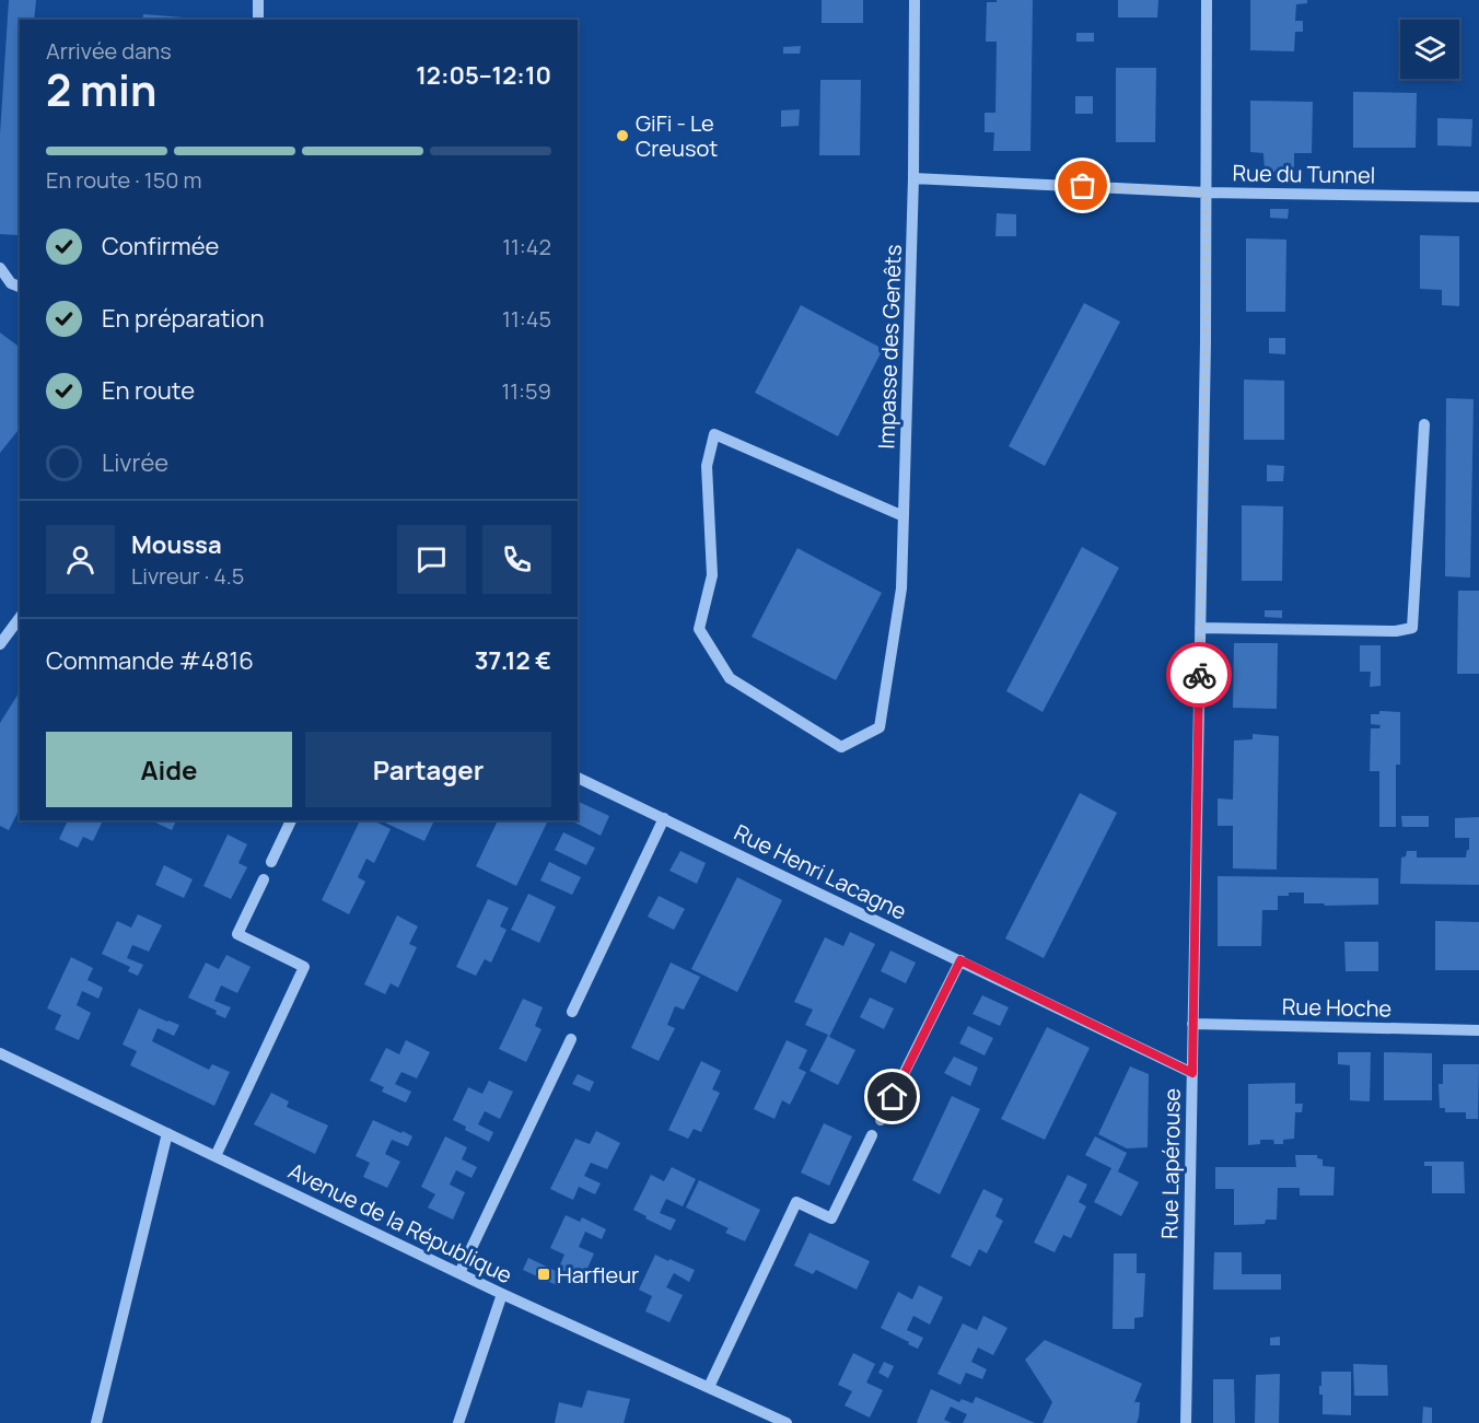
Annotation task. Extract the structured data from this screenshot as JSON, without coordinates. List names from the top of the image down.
{
  "streets": {
    "street": [
      "Rue du Tunnel",
      "Impasse des Genêts",
      "Rue Henri Lacagne",
      "Rue Hoche",
      "Rue Lapérouse",
      "Avenue de la République"
    ]
  },
  "crossings": [
    ["Rue du Tunnel", "Impasse des Genêts"],
    ["Rue du Tunnel", "Rue Lapérouse"],
    ["Rue Henri Lacagne", "Rue Lapérouse"],
    ["Rue Hoche", "Rue Lapérouse"]
  ],
  "places": {
    "other": ["GiFi - Le Creusot"],
    "transit": ["Harfleur"]
  },
  "page": {
    "heading": ["2 min", "Arrivée dans", "12:05–12:10"],
    "panel": [
      "Moussa",
      "Livreur · 4.5",
      "Commande #4816",
      "37.12 €"
    ],
    "bar": "En route · 150 m",
    "list": [
      ["Confirmée", "11:42"],
      ["En préparation", "11:45"],
      ["En route", "11:59"],
      "Livrée"
    ],
    "buttons": ["Aide", "Partager"]
  }
}
